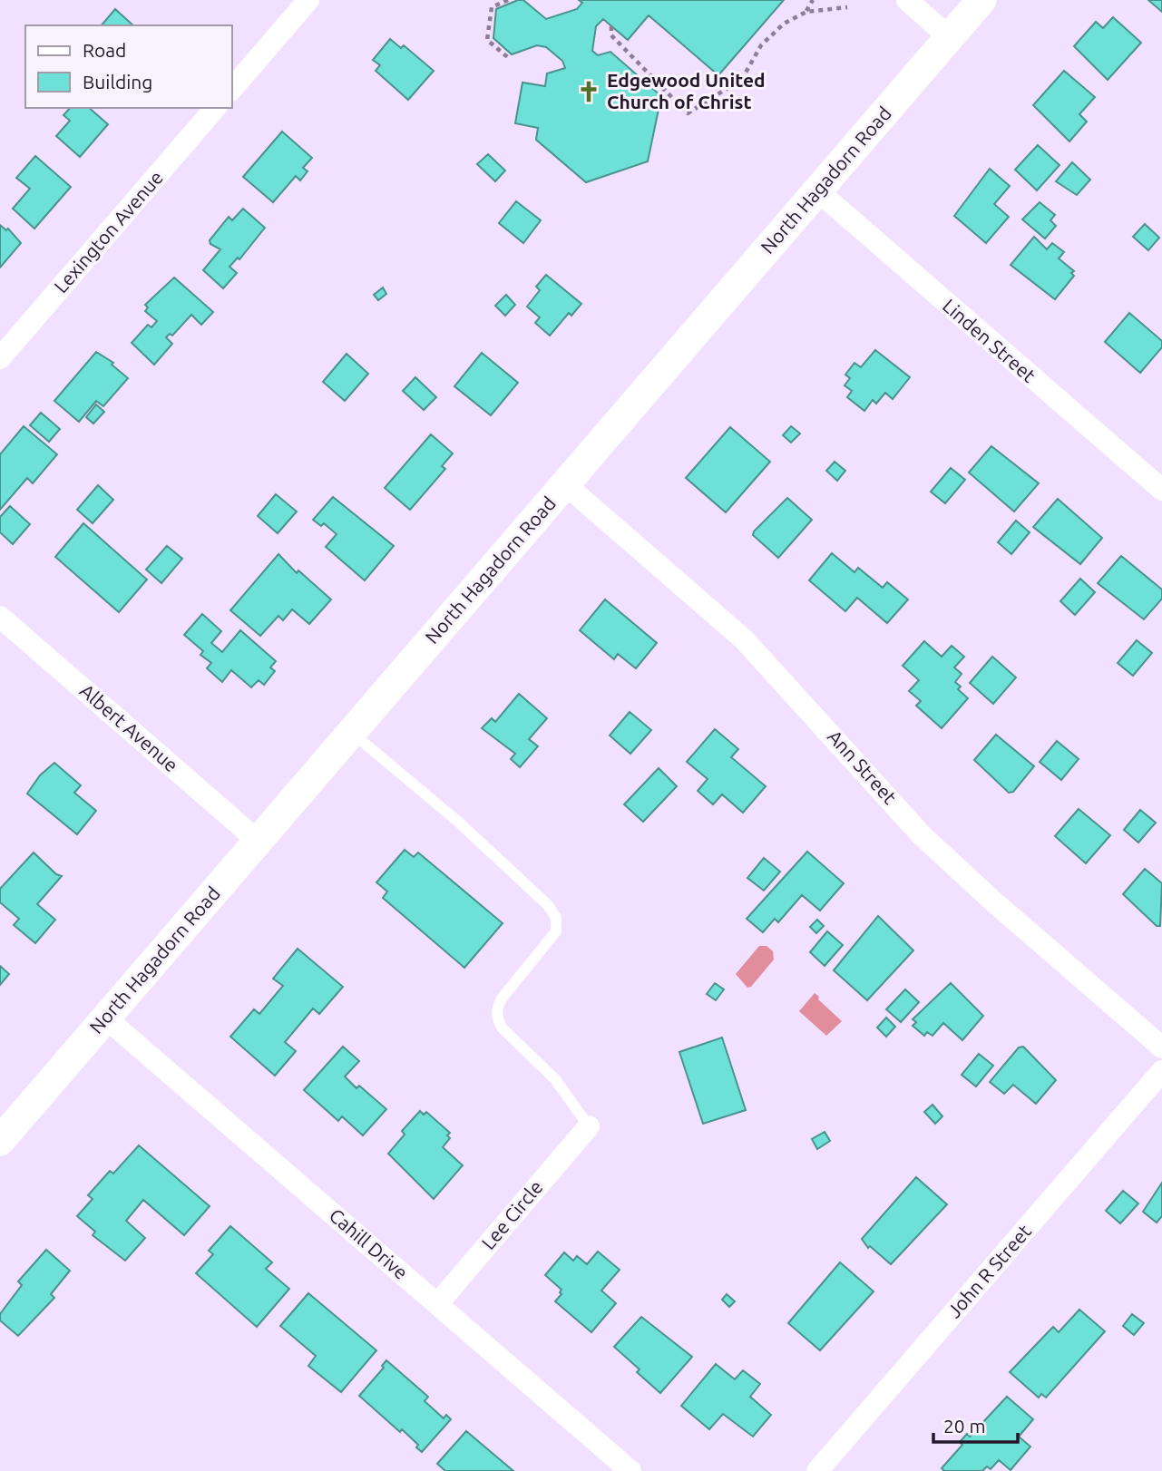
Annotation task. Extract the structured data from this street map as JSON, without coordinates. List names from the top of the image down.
{
  "streets": {
    "street": [
      "North Hagadorn Road",
      "Lexington Avenue",
      "Linden Street",
      "Albert Avenue",
      "Ann Street",
      "Lee Circle",
      "Cahill Drive",
      "John R Street"
    ]
  },
  "crossings": [
    ["North Hagadorn Road", "Linden Street"],
    ["North Hagadorn Road", "Albert Avenue"],
    ["North Hagadorn Road", "Ann Street"],
    ["North Hagadorn Road", "Cahill Drive"],
    ["Lee Circle", "Cahill Drive"]
  ],
  "places": {
    "church": ["Edgewood United Church of Christ"]
  },
  "legend": ["Road", "Building"],
  "scale_bar": "20 m"
}
